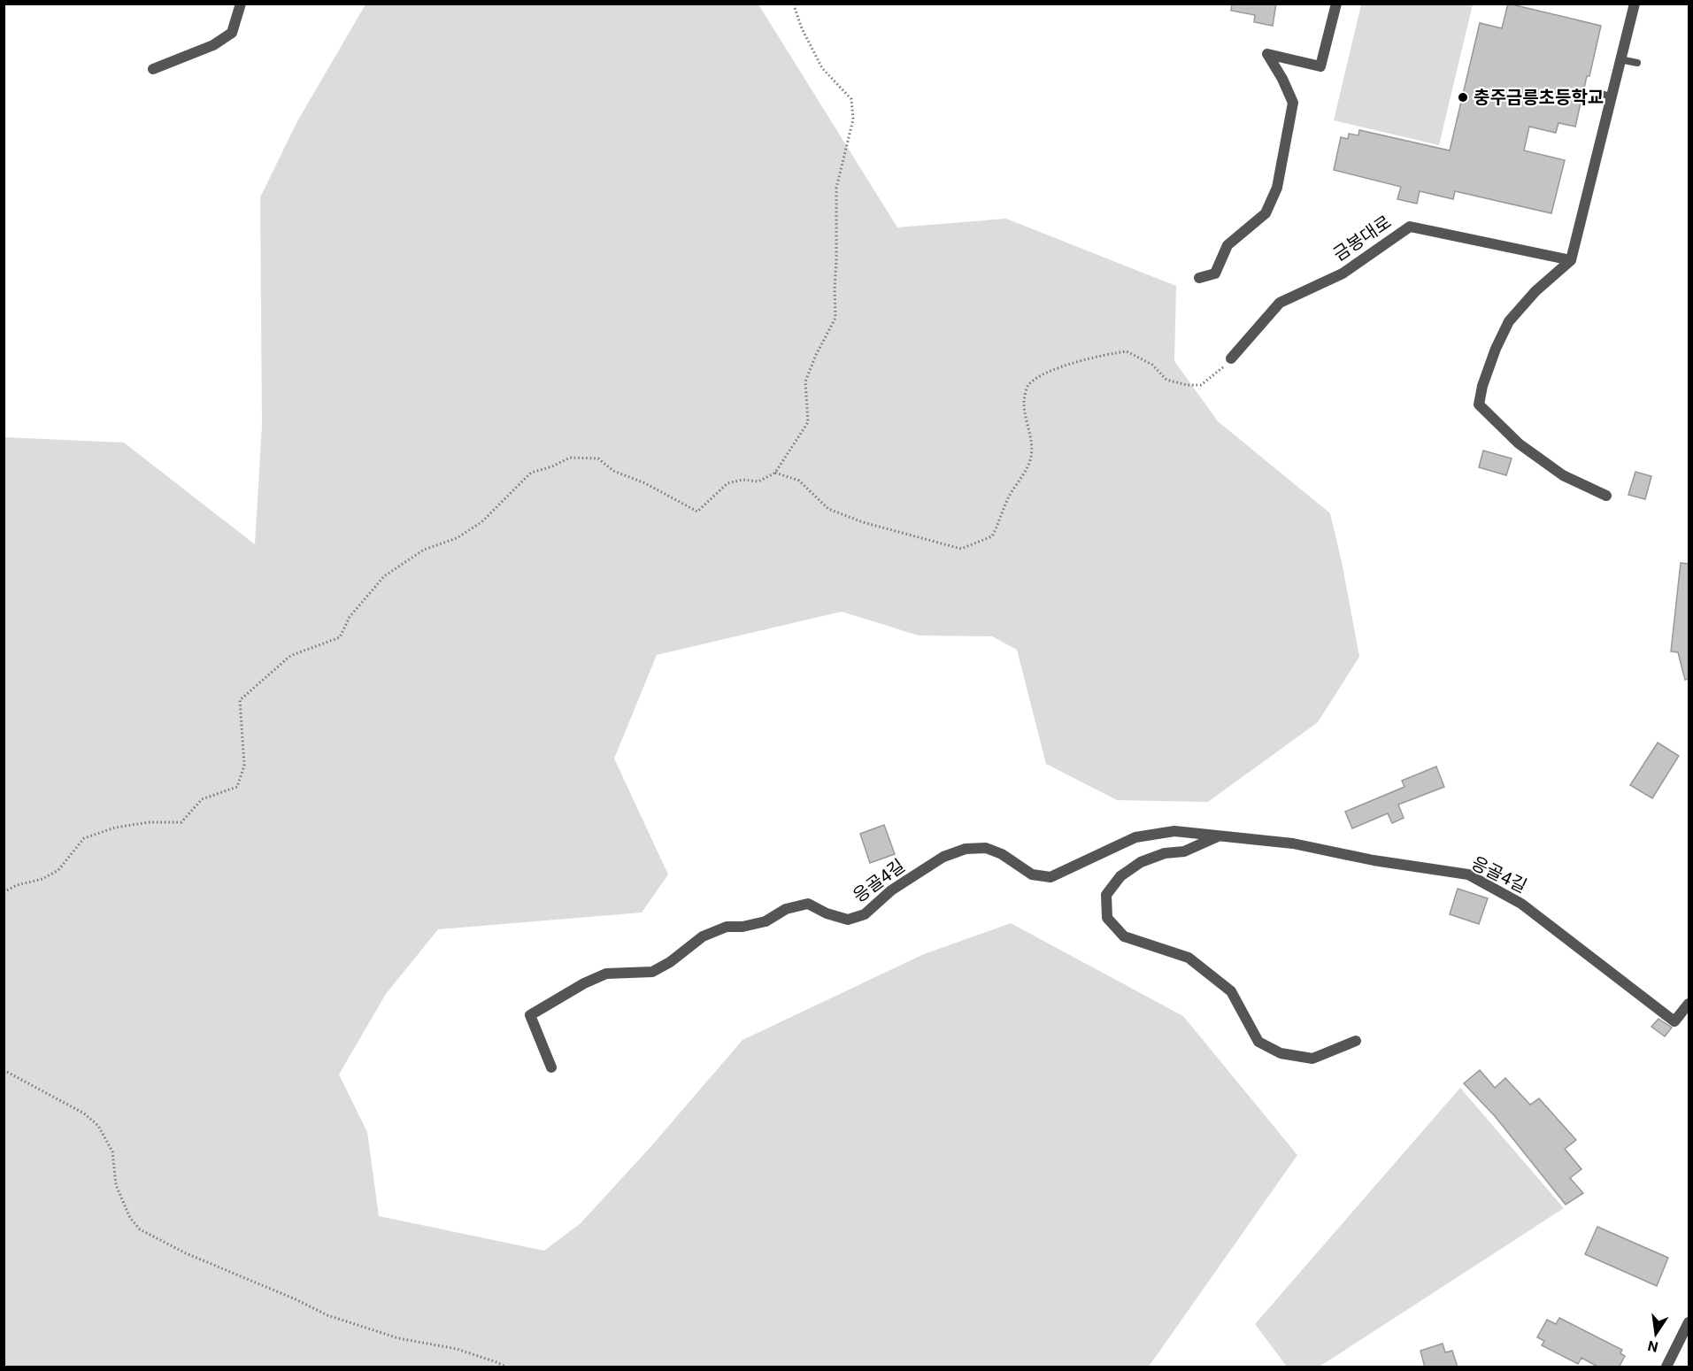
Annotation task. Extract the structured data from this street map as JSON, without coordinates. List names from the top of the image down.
{
  "streets": {
    "street": ["금봉대로", "응골4길"]
  },
  "places": ["충주금릉초등학교"],
  "north": "bottom"
}
